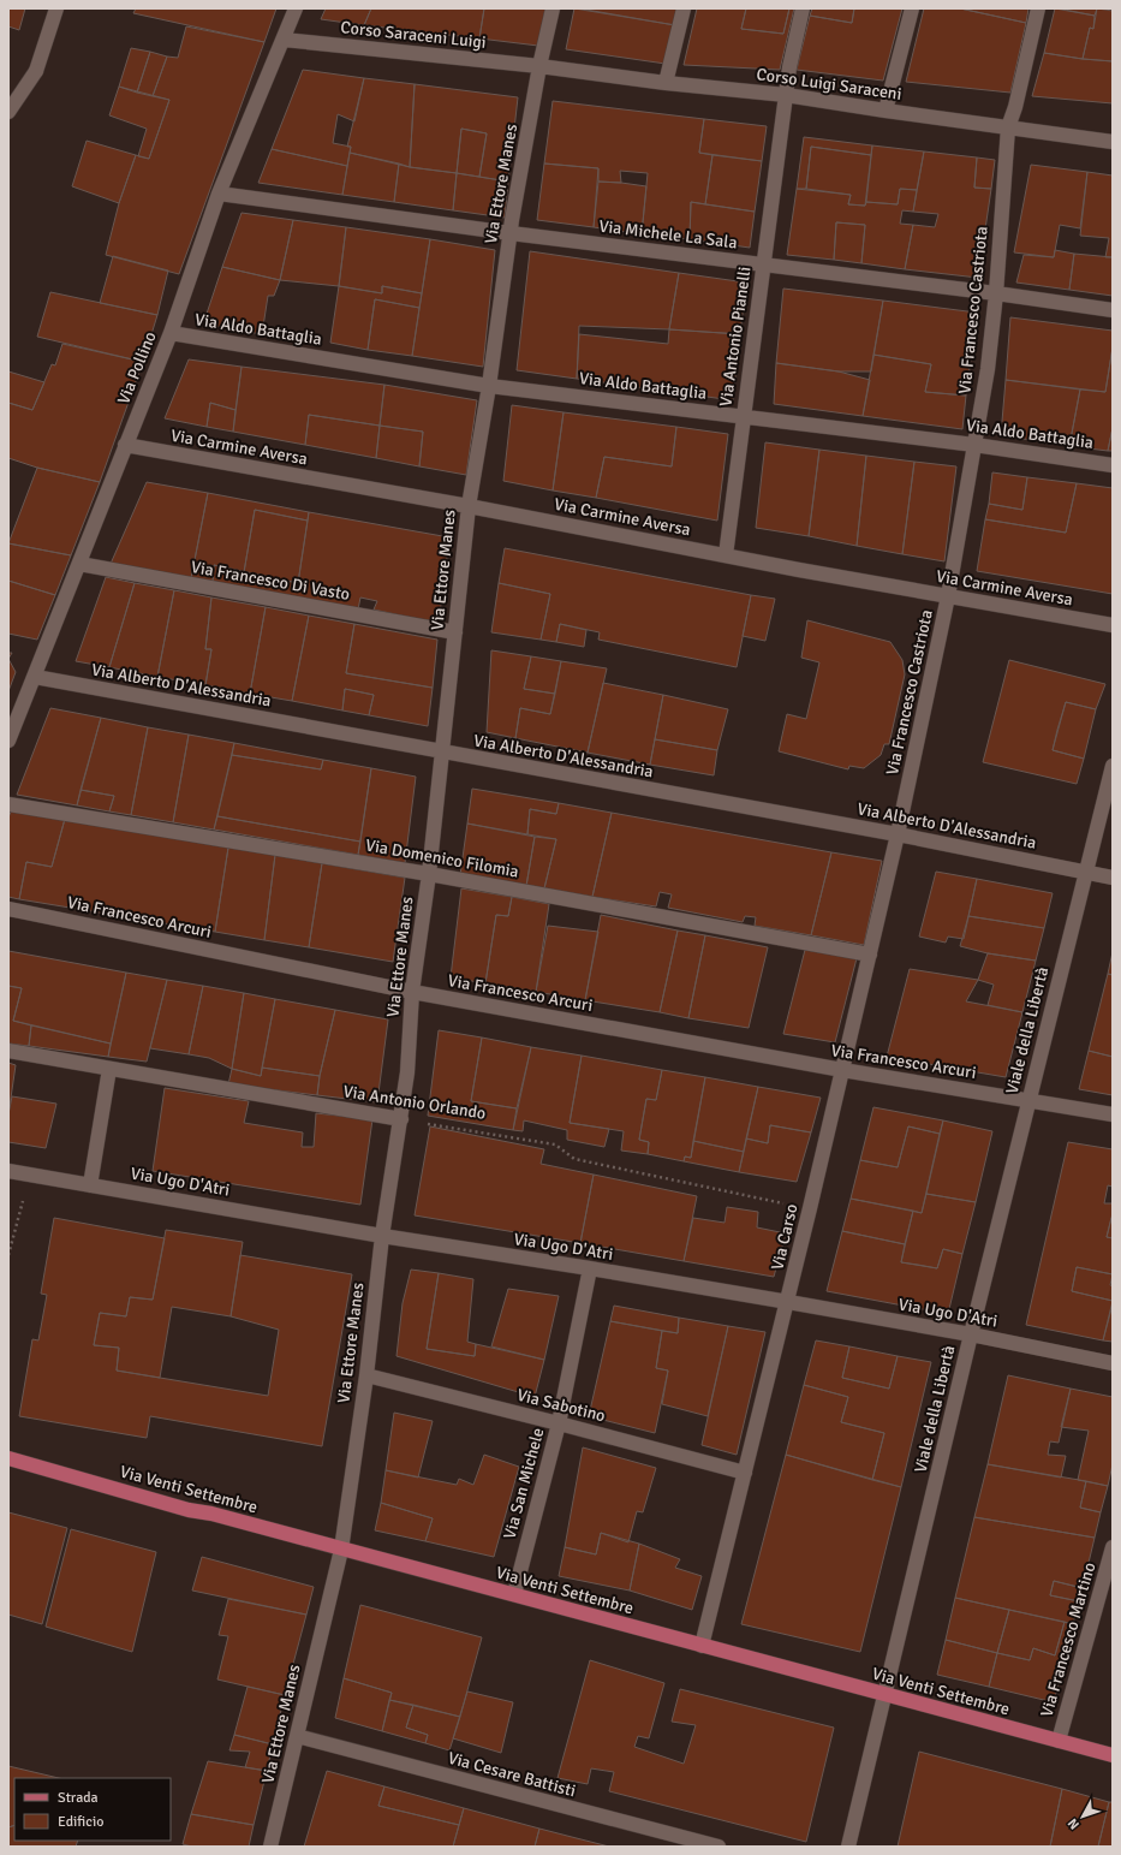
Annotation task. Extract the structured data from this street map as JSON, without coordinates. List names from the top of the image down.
{
  "streets": {
    "main road": ["Via Venti Settembre"],
    "street": [
      "Corso Saraceni Luigi",
      "Corso Luigi Saraceni",
      "Via Ettore Manes",
      "Via Michele La Sala",
      "Via Francesco Castriota",
      "Via Aldo Battaglia",
      "Via Antonio Pianelli",
      "Via Pollino",
      "Via Carmine Aversa",
      "Via Francesco Di Vasto",
      "Via Alberto D'Alessandria",
      "Via Domenico Filomia",
      "Via Francesco Arcuri",
      "Viale della Libertà",
      "Via Antonio Orlando",
      "Via Ugo D'Atri",
      "Via Carso",
      "Via Sabotino",
      "Via San Michele",
      "Via Francesco Martino",
      "Via Cesare Battisti"
    ]
  },
  "crossings": [
    ["Corso Saraceni Luigi", "Corso Luigi Saraceni"],
    ["Corso Saraceni Luigi", "Via Ettore Manes"],
    ["Corso Saraceni Luigi", "Via Pollino"],
    ["Corso Luigi Saraceni", "Via Ettore Manes"],
    ["Corso Luigi Saraceni", "Via Francesco Castriota"],
    ["Corso Luigi Saraceni", "Via Antonio Pianelli"],
    ["Via Ettore Manes", "Via Michele La Sala"],
    ["Via Ettore Manes", "Via Aldo Battaglia"],
    ["Via Ettore Manes", "Via Carmine Aversa"],
    ["Via Ettore Manes", "Via Francesco Di Vasto"],
    ["Via Ettore Manes", "Via Alberto D'Alessandria"],
    ["Via Ettore Manes", "Via Domenico Filomia"],
    ["Via Ettore Manes", "Via Francesco Arcuri"],
    ["Via Ettore Manes", "Via Antonio Orlando"],
    ["Via Ettore Manes", "Via Ugo D'Atri"],
    ["Via Ettore Manes", "Via Sabotino"],
    ["Via Ettore Manes", "Via Venti Settembre"],
    ["Via Ettore Manes", "Via Cesare Battisti"],
    ["Via Michele La Sala", "Via Francesco Castriota"],
    ["Via Michele La Sala", "Via Antonio Pianelli"],
    ["Via Michele La Sala", "Via Pollino"],
    ["Via Francesco Castriota", "Via Aldo Battaglia"],
    ["Via Francesco Castriota", "Via Carmine Aversa"],
    ["Via Francesco Castriota", "Via Alberto D'Alessandria"],
    ["Via Francesco Castriota", "Via Carso"],
    ["Via Aldo Battaglia", "Via Antonio Pianelli"],
    ["Via Aldo Battaglia", "Via Pollino"],
    ["Via Antonio Pianelli", "Via Carmine Aversa"],
    ["Via Pollino", "Via Carmine Aversa"],
    ["Via Pollino", "Via Francesco Di Vasto"],
    ["Via Pollino", "Via Alberto D'Alessandria"],
    ["Via Alberto D'Alessandria", "Viale della Libertà"],
    ["Via Alberto D'Alessandria", "Via Carso"],
    ["Via Domenico Filomia", "Via Carso"],
    ["Via Francesco Arcuri", "Viale della Libertà"],
    ["Via Francesco Arcuri", "Via Carso"],
    ["Viale della Libertà", "Via Ugo D'Atri"],
    ["Viale della Libertà", "Via Venti Settembre"],
    ["Via Antonio Orlando", "Via Carso"],
    ["Via Ugo D'Atri", "Via Carso"],
    ["Via Ugo D'Atri", "Via San Michele"],
    ["Via Carso", "Via Sabotino"],
    ["Via Carso", "Via Venti Settembre"],
    ["Via Sabotino", "Via San Michele"],
    ["Via San Michele", "Via Venti Settembre"],
    ["Via Venti Settembre", "Via Francesco Martino"]
  ],
  "legend": ["Strada", "Edificio"],
  "north": "bottom left"
}
